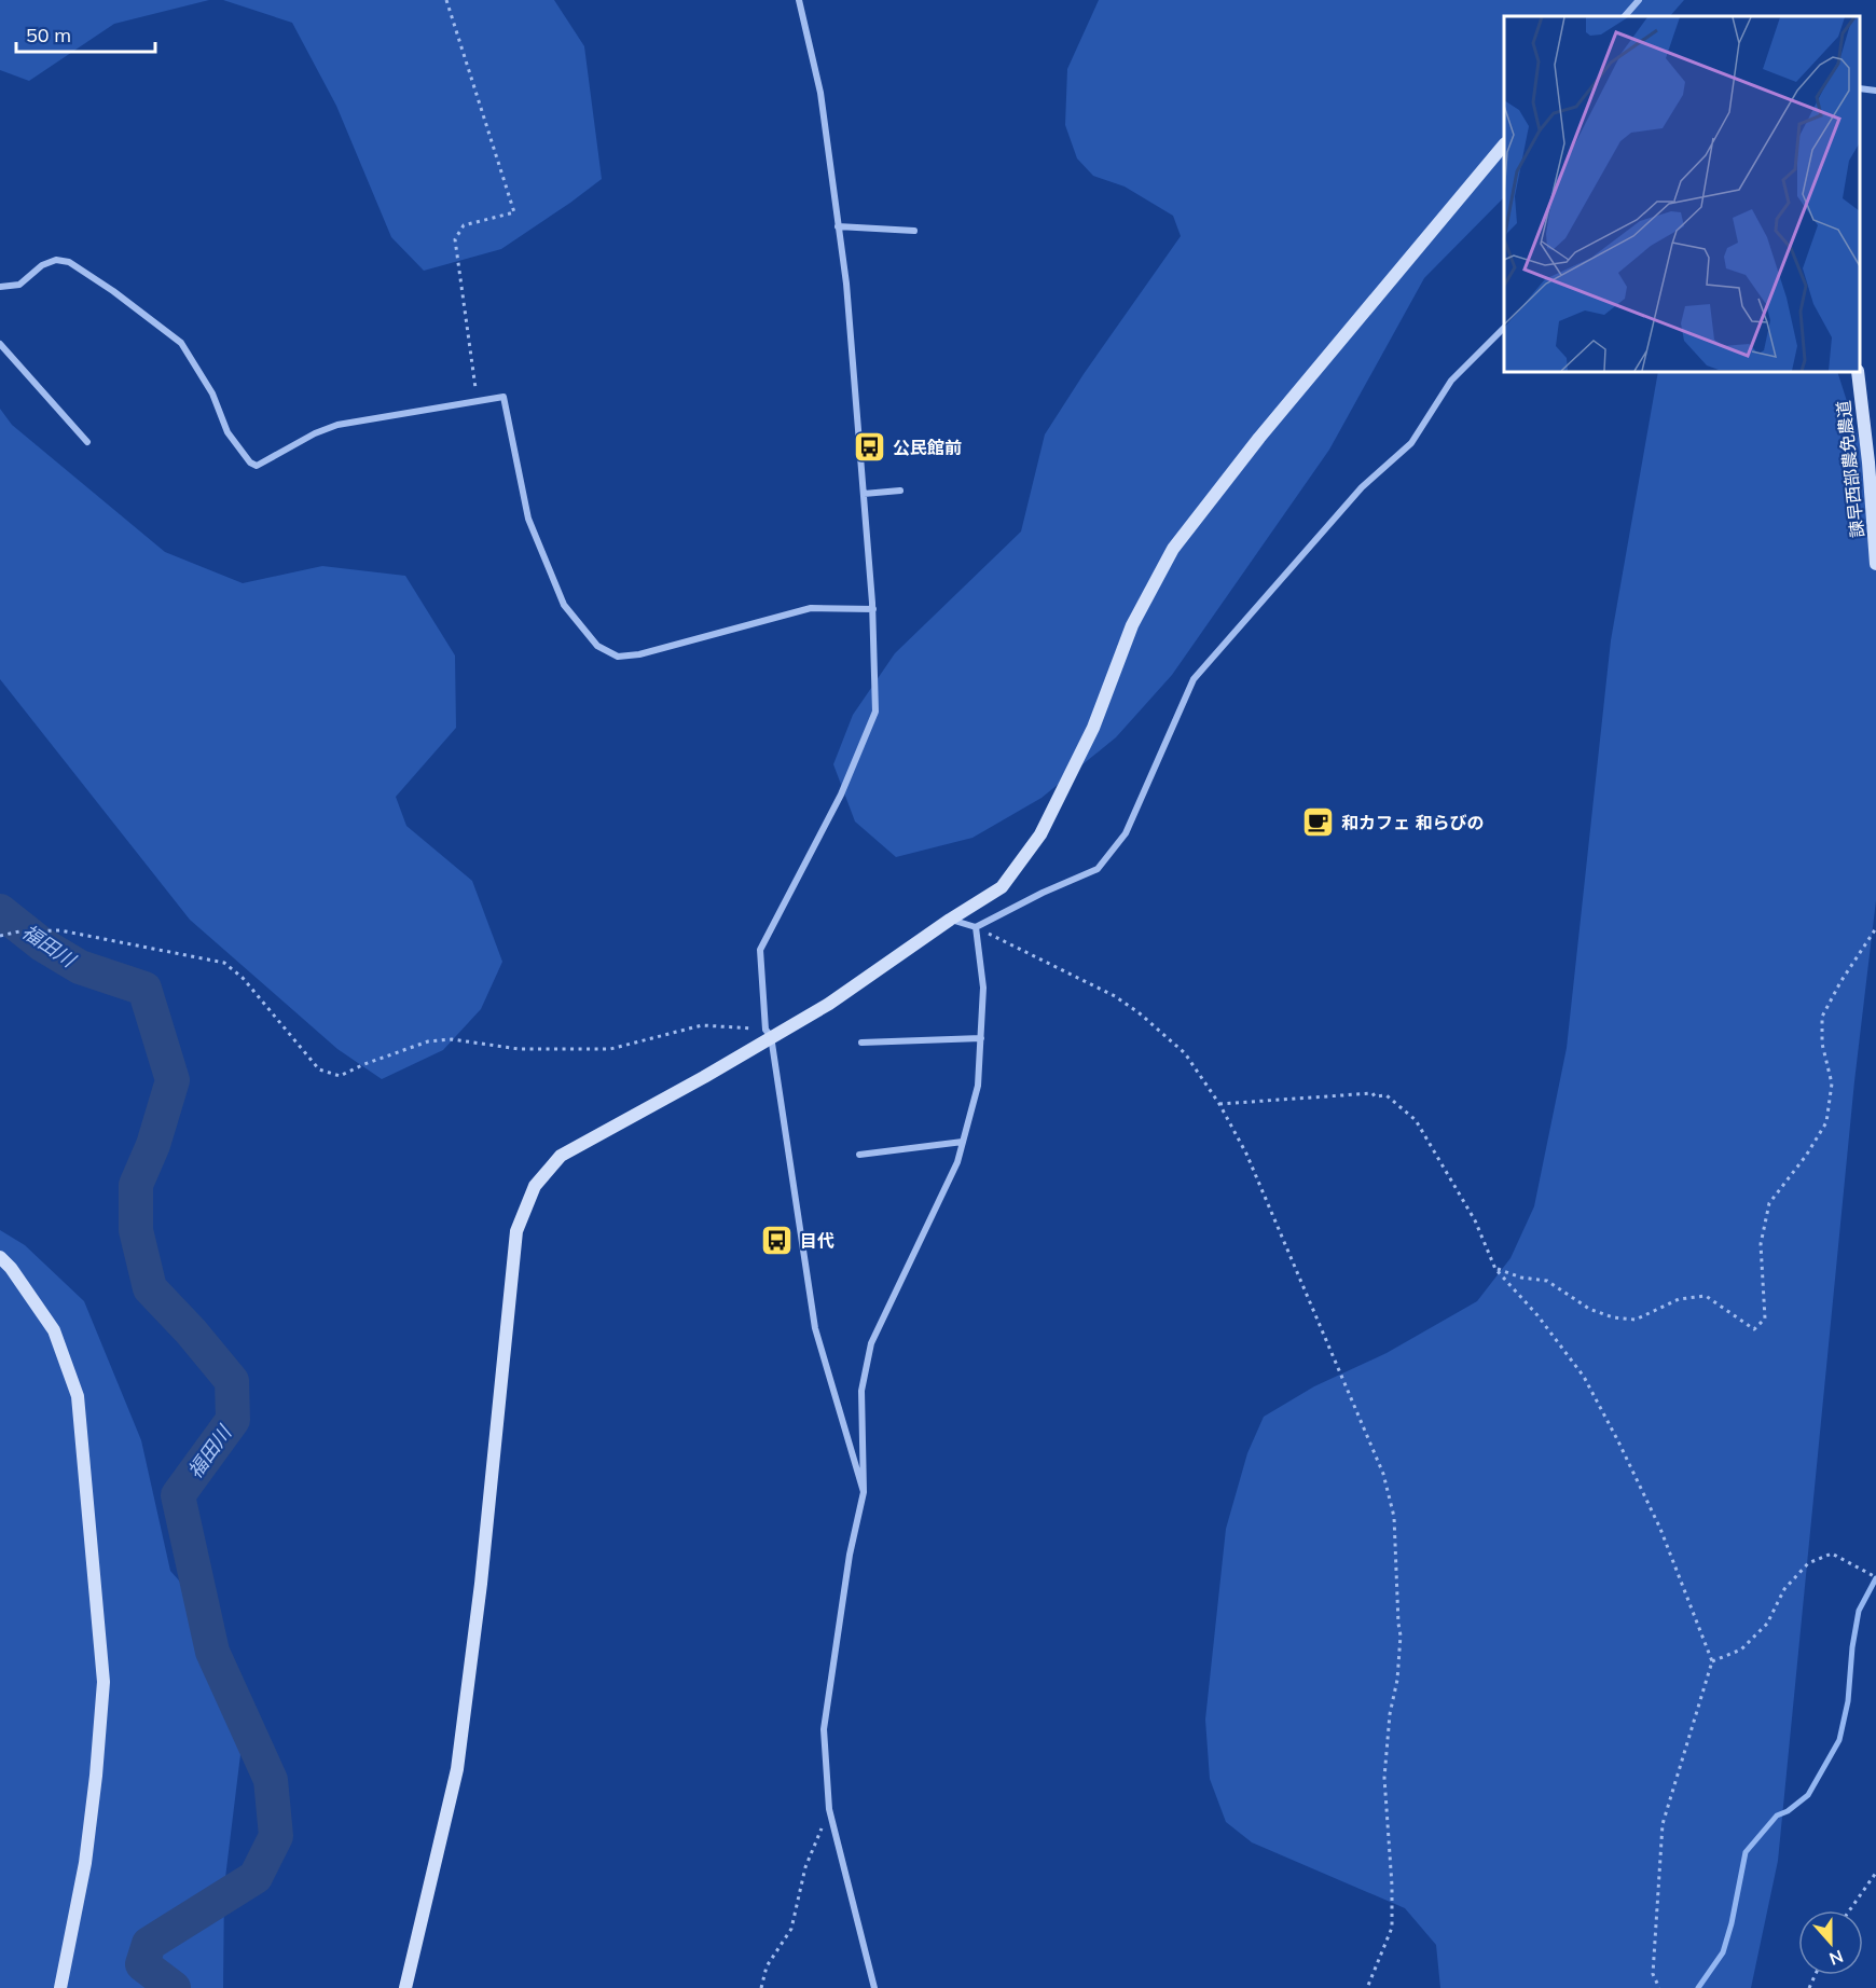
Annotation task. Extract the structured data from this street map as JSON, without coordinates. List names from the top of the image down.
{
  "streets": {
    "street": ["諫早西部農免農道"]
  },
  "water": ["福田川"],
  "places": {
    "bus stop": ["公民館前", "目代"],
    "cafe": ["和カフェ 和らびの"]
  },
  "scale_bar": "50 m",
  "north": "bottom"
}
